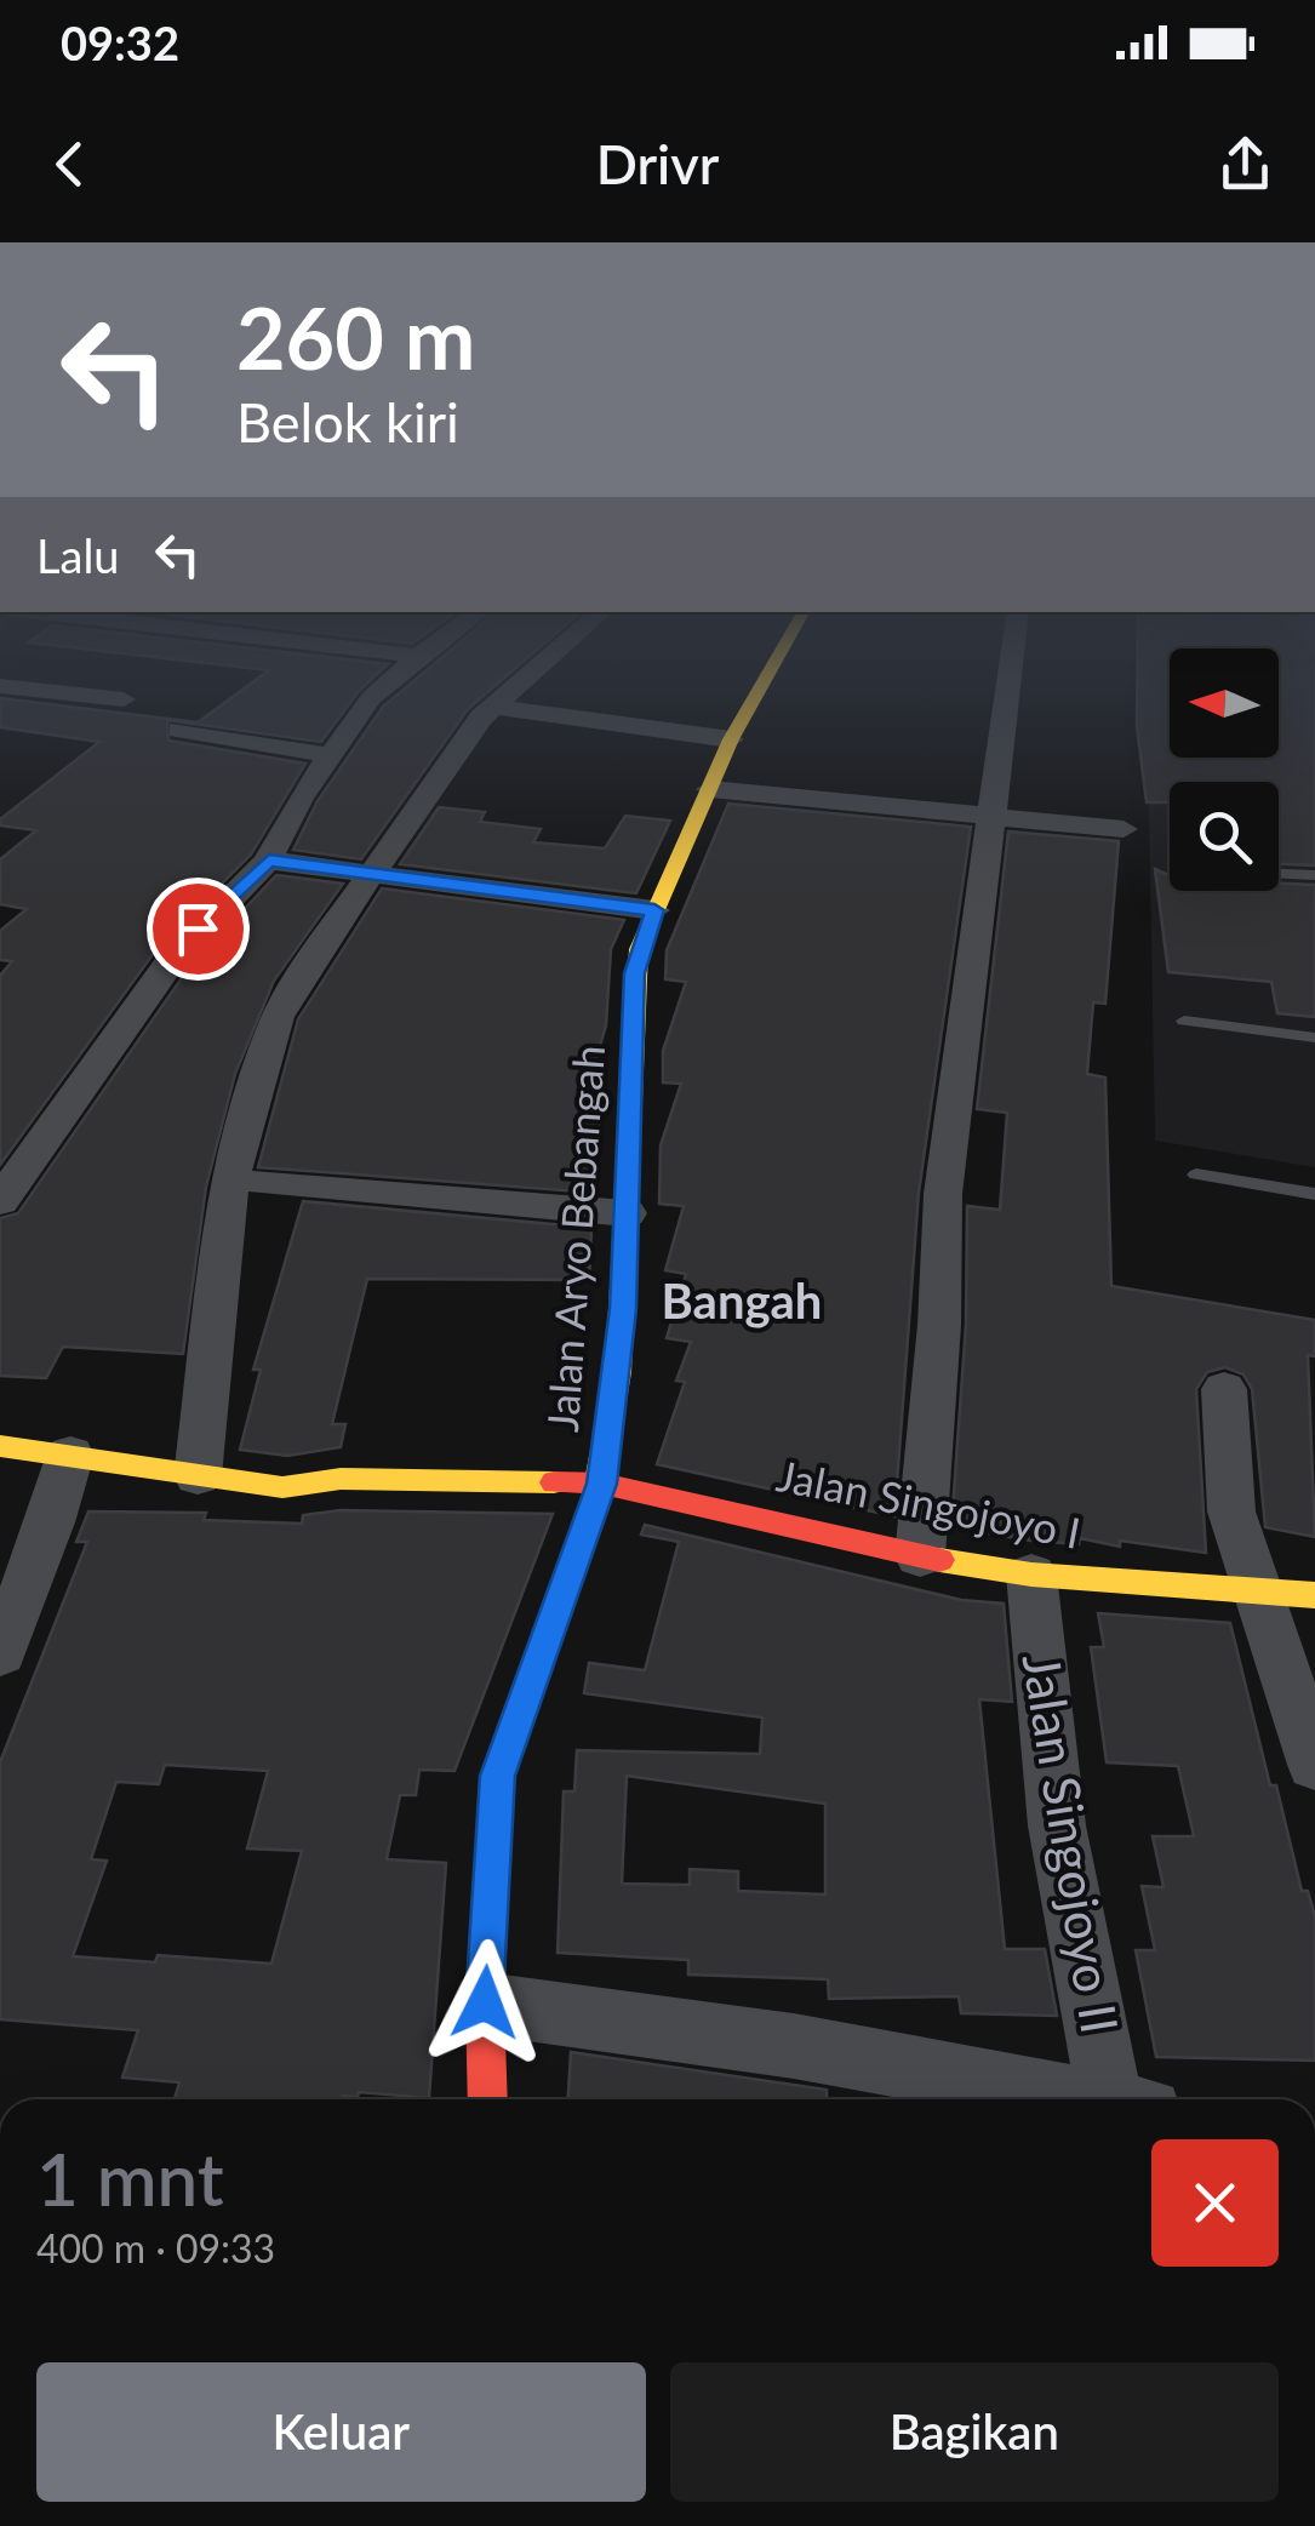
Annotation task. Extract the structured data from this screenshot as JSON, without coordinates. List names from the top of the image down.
{
  "streets": {
    "street": ["Jalan Aryo Bebangah", "Jalan Singojoyo I", "Jalan Singojoyo II"]
  },
  "crossings": [
    ["Jalan Aryo Bebangah", "Jalan Singojoyo I"],
    ["Jalan Singojoyo I", "Jalan Singojoyo II"]
  ],
  "districts": ["Bangah"],
  "north": "left",
  "page": {
    "status": "09:32",
    "header": "Drivr",
    "turn": ["260 m", "Belok kiri"],
    "then": "Lalu",
    "heading": ["1 mnt", "400 m · 09:33"],
    "buttons": ["Keluar", "Bagikan"]
  }
}
